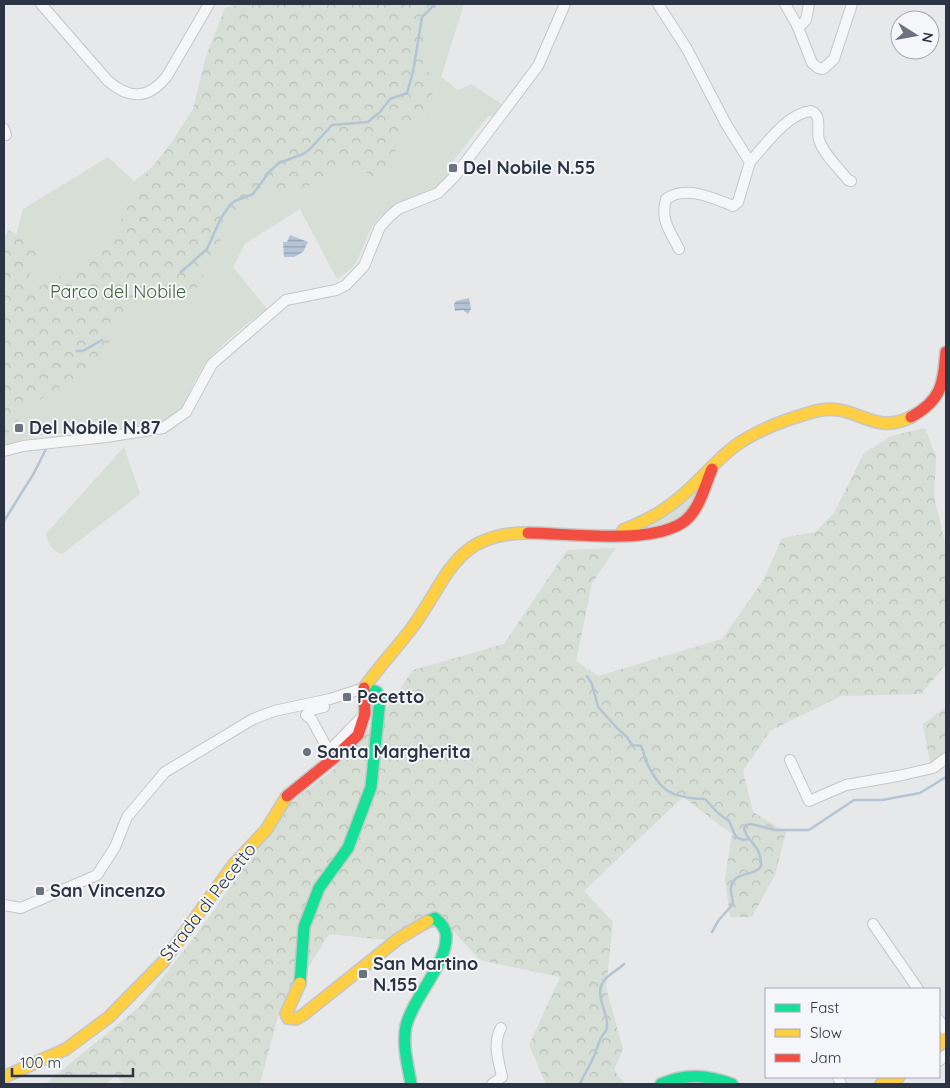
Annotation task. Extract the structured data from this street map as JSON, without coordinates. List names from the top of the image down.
{
  "streets": {
    "street": ["Strada di Pecetto"]
  },
  "parks": ["Parco del Nobile"],
  "places": {
    "transit": [
      "Del Nobile N.55",
      "Del Nobile N.87",
      "Pecetto",
      "San Vincenzo",
      "San Martino N.155"
    ],
    "other": ["Santa Margherita"]
  },
  "legend": ["Fast", "Slow", "Jam"],
  "scale_bar": "100 m",
  "north": "right"
}
